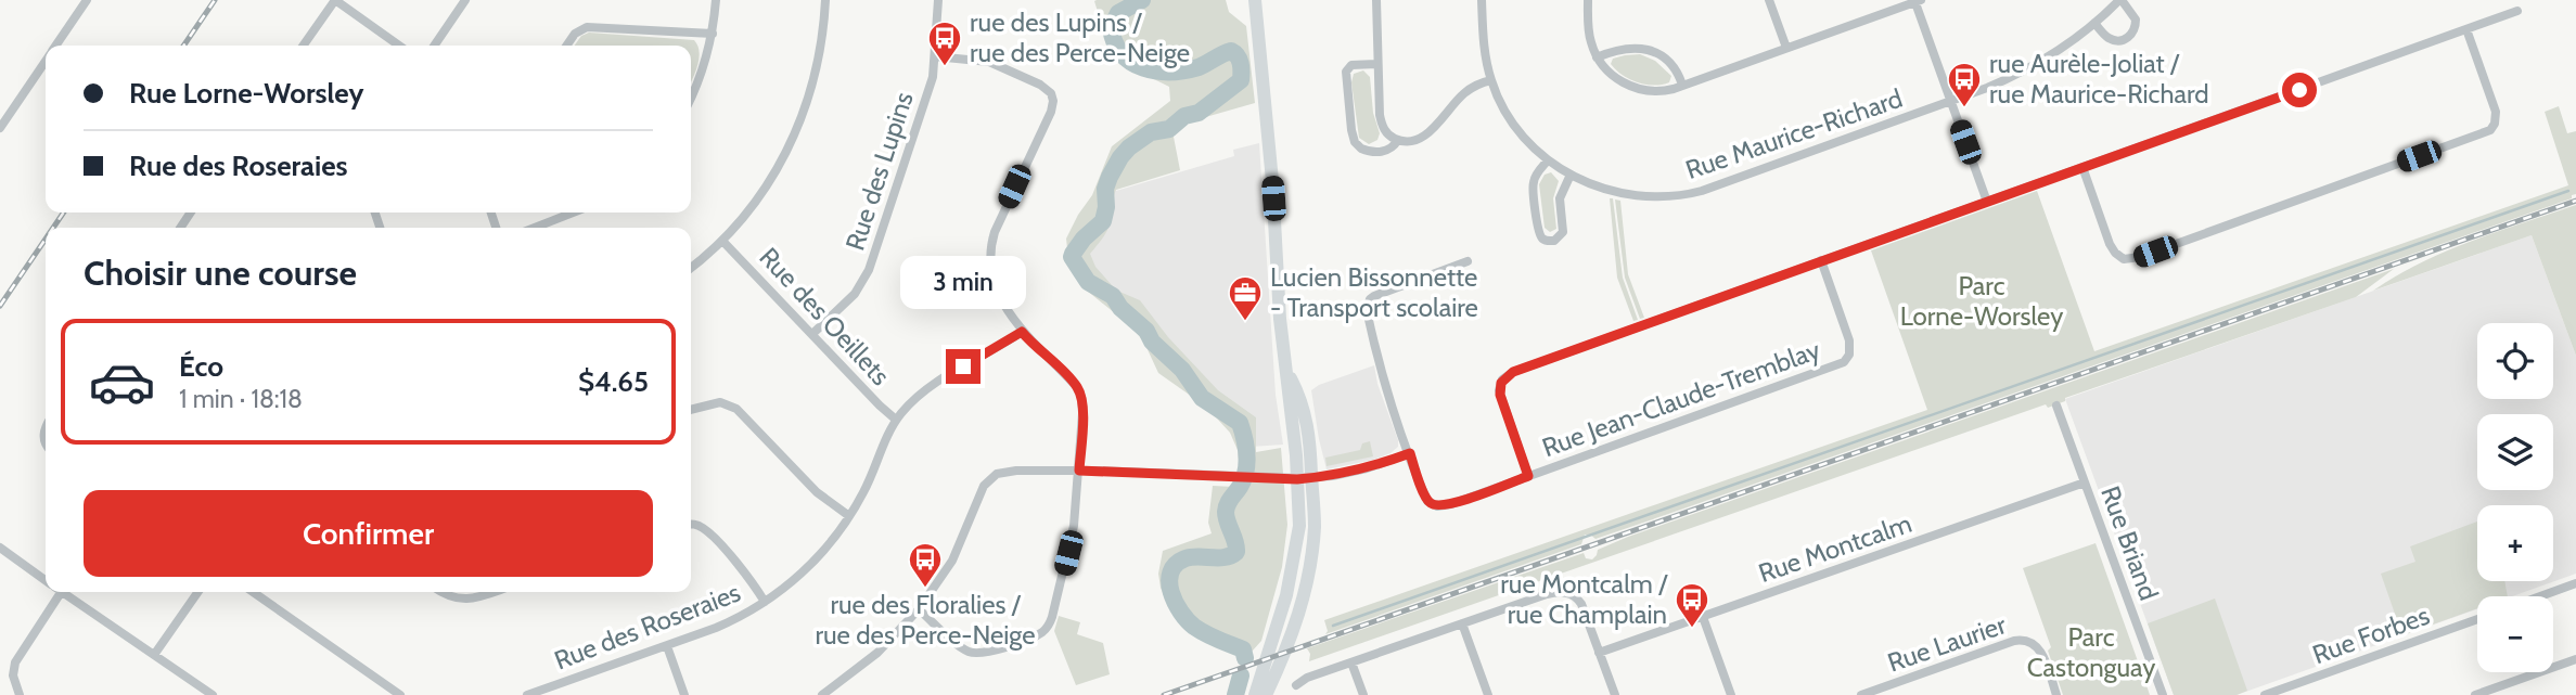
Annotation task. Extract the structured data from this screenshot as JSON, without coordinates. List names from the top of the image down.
{
  "streets": {
    "street": [
      "Rue Maurice-Richard",
      "Rue des Lupins",
      "Rue des Oeillets",
      "Rue Jean-Claude-Tremblay",
      "Rue Briand",
      "Rue Montcalm",
      "Rue des Roseraies",
      "Rue Forbes",
      "Rue Laurier"
    ]
  },
  "crossings": [
    ["Rue des Lupins", "Rue des Oeillets"],
    ["Rue des Oeillets", "Rue des Roseraies"],
    ["Rue Briand", "Rue Montcalm"]
  ],
  "parks": ["Parc Lorne-Worsley", "Parc Castonguay"],
  "places": {
    "bus stop": [
      "rue des Lupins / rue des Perce-Neige",
      "rue Aurèle-Joliat / rue Maurice-Richard",
      "rue des Floralies / rue des Perce-Neige",
      "rue Montcalm / rue Champlain"
    ],
    "office": ["Lucien Bissonnette - Transport scolaire"]
  },
  "page": {
    "banner": ["Rue Lorne-Worsley", "Rue des Roseraies"],
    "heading": "Choisir une course",
    "bubble": "3 min",
    "list": [
      {
        "name": "Éco",
        "note": "1 min · 18:18",
        "value": "$4.65"
      }
    ],
    "map_buttons": ["+", "−"],
    "buttons": "Confirmer"
  }
}
